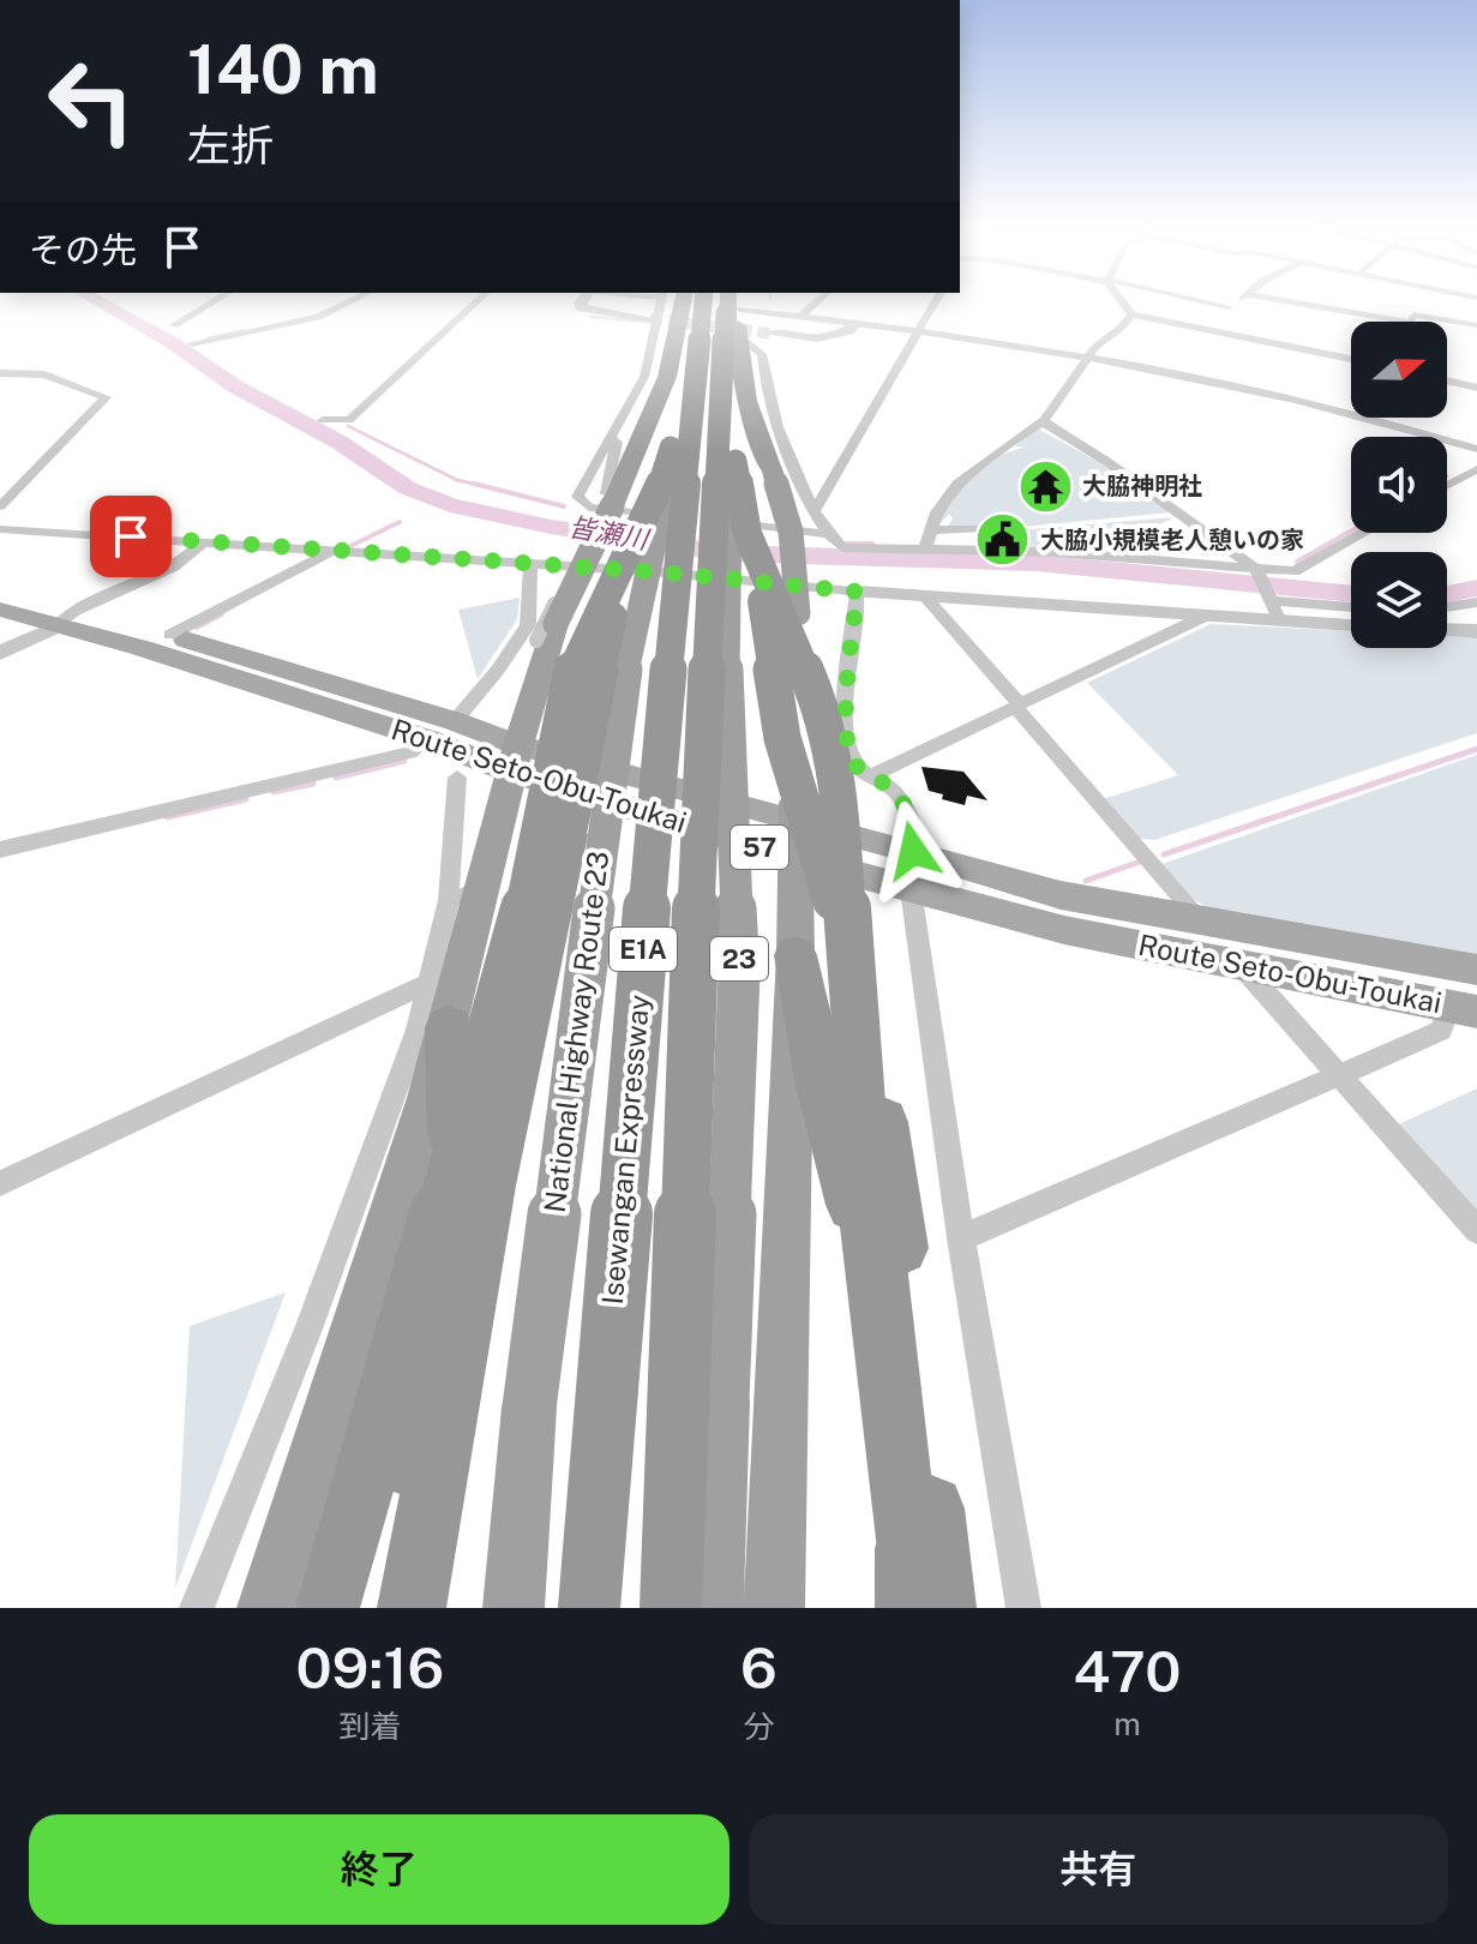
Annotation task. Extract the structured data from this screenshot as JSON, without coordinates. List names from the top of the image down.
{
  "streets": {
    "highway": [
      "E1A",
      "23",
      "National Highway Route 23",
      "Isewangan Expressway"
    ],
    "main road": ["Route Seto-Obu-Toukai", "57"]
  },
  "crossings": [
    ["Route Seto-Obu-Toukai", "23"]
  ],
  "water": ["皆瀬川"],
  "places": {
    "temple": ["大脇神明社"],
    "public building": ["大脇小規模老人憩いの家"]
  },
  "north": "right",
  "page": {
    "turn": ["140 m", "左折"],
    "then": "その先",
    "eta": [
      "09:16",
      "到着",
      "6",
      "分",
      "470",
      "m"
    ],
    "buttons": ["終了", "共有"]
  }
}
